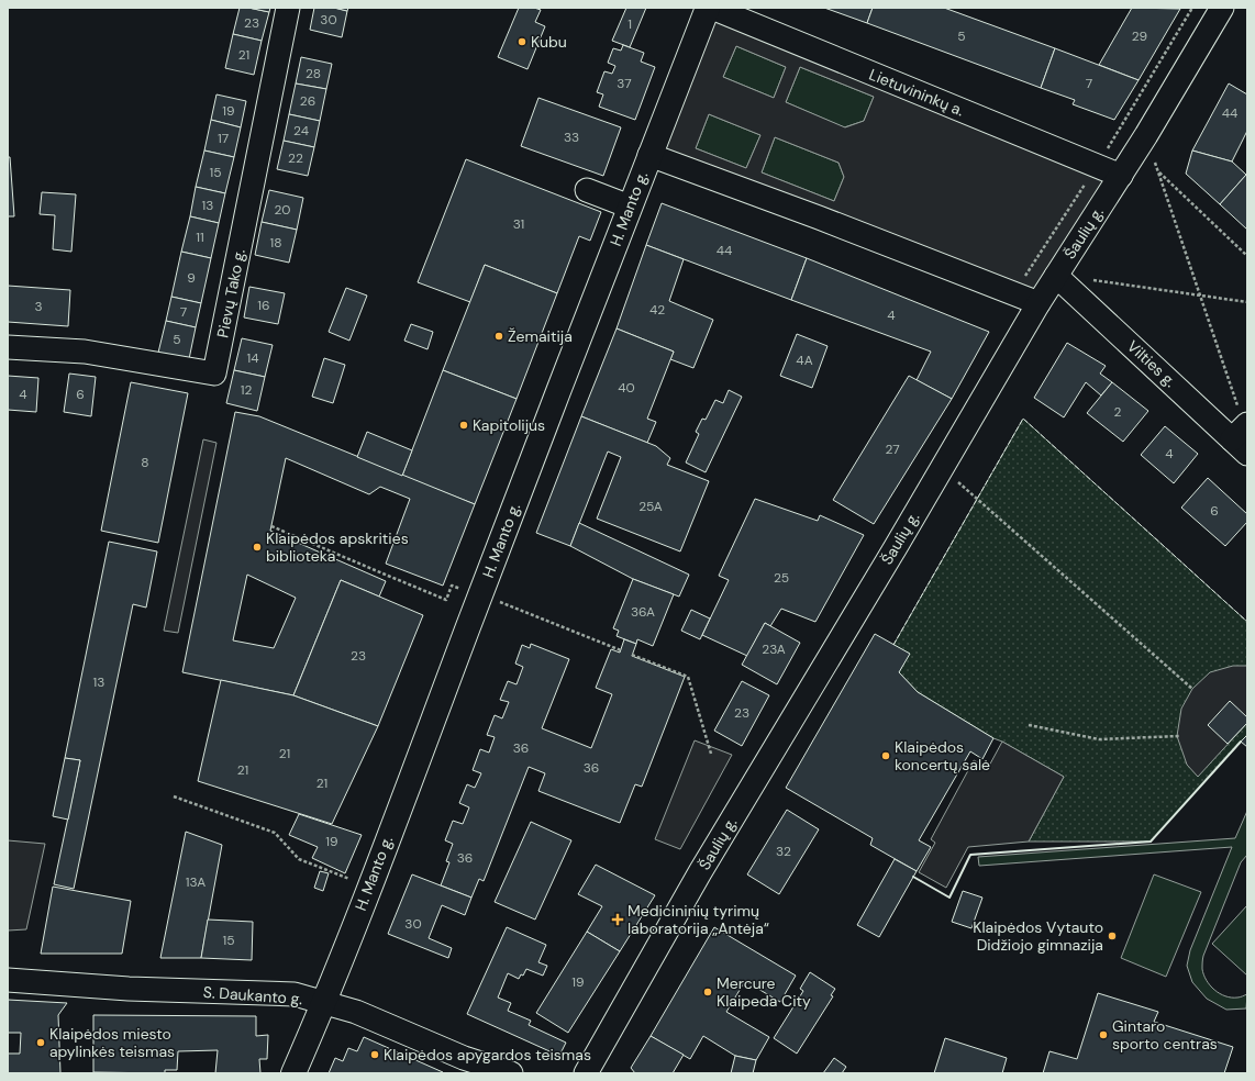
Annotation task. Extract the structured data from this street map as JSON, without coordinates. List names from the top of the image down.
{
  "streets": {
    "main road": ["H. Manto g."],
    "street": [
      "Lietuvininkų a.",
      "Šaulių g.",
      "Pievų Tako g.",
      "Vilties g.",
      "S. Daukanto g."
    ]
  },
  "crossings": [
    ["Lietuvininkų a.", "Šaulių g."],
    ["H. Manto g.", "S. Daukanto g."],
    ["Šaulių g.", "Vilties g."]
  ],
  "places": {
    "other": [
      "Kubu",
      "Žemaitija",
      "Kapitolijus",
      "Klaipėdos apskrities biblioteka",
      "Klaipėdos koncertų salė",
      "Klaipėdos Vytauto Didžiojo gimnazija",
      "Mercure Klaipeda City",
      "Gintaro sporto centras",
      "Klaipėdos miesto apylinkės teismas",
      "Klaipėdos apygardos teismas"
    ],
    "health": ["Medicininių tyrimų laboratorija „Antėja“"]
  },
  "house_numbers": [
    "30",
    "23",
    "1",
    "5",
    "29",
    "21",
    "28",
    "37",
    "7",
    "26",
    "19",
    "44",
    "24",
    "33",
    "17",
    "22",
    "15",
    "13",
    "20",
    "31",
    "11",
    "18",
    "44",
    "9",
    "16",
    "3",
    "42",
    "7",
    "4",
    "5",
    "14",
    "4A",
    "40",
    "12",
    "4",
    "6",
    "2",
    "27",
    "4",
    "8",
    "25A",
    "6",
    "25",
    "36A",
    "23A",
    "23",
    "13",
    "23",
    "36",
    "21",
    "36",
    "21",
    "21",
    "19",
    "32",
    "36",
    "13A",
    "30",
    "15",
    "19"
  ]
}
